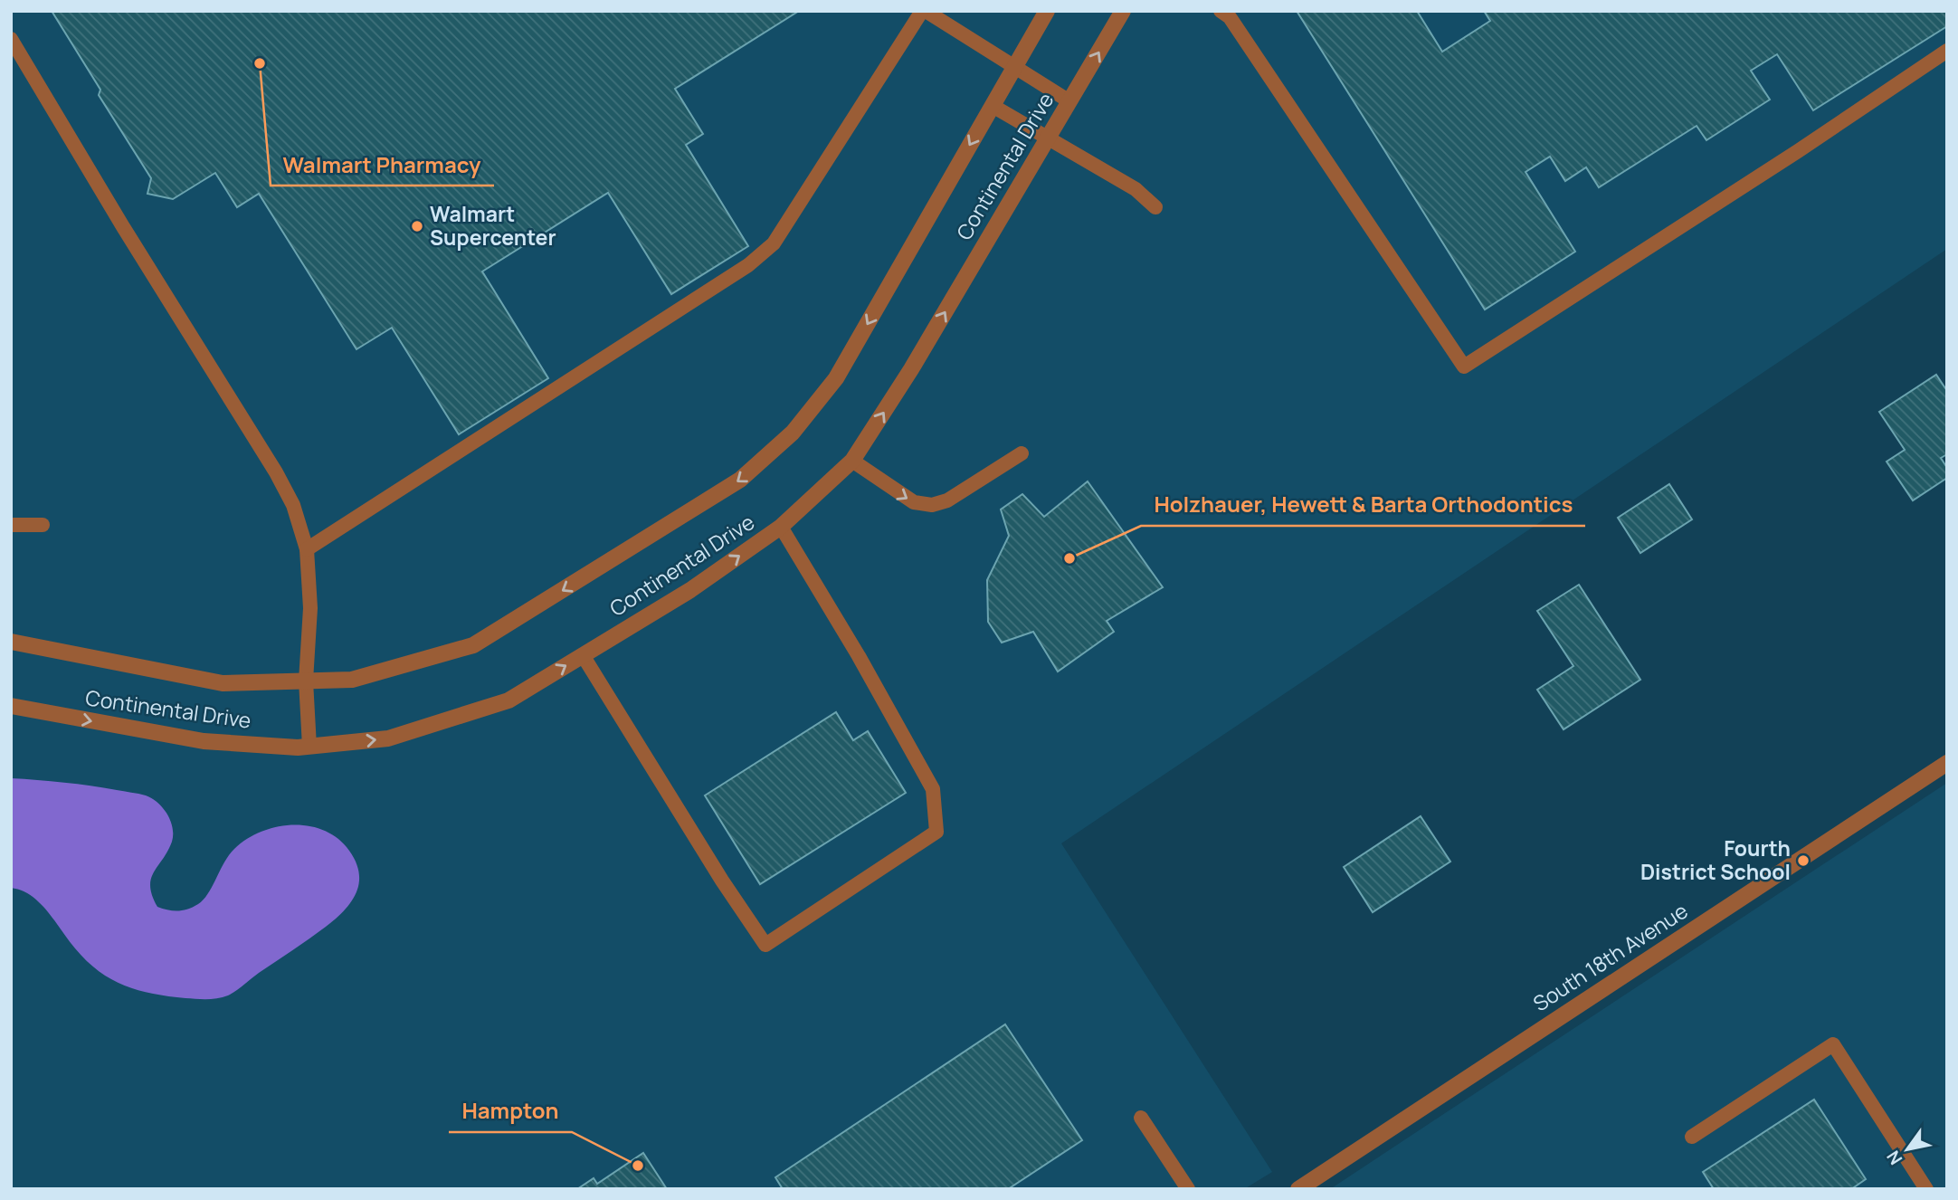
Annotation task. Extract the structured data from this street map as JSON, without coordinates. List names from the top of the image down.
{
  "streets": {
    "street": ["Continental Drive", "South 18th Avenue"]
  },
  "places": [
    "Walmart Pharmacy",
    "Walmart Supercenter",
    "Holzhauer, Hewett & Barta Orthodontics",
    "Fourth District School",
    "Hampton"
  ],
  "north": "bottom left"
}
